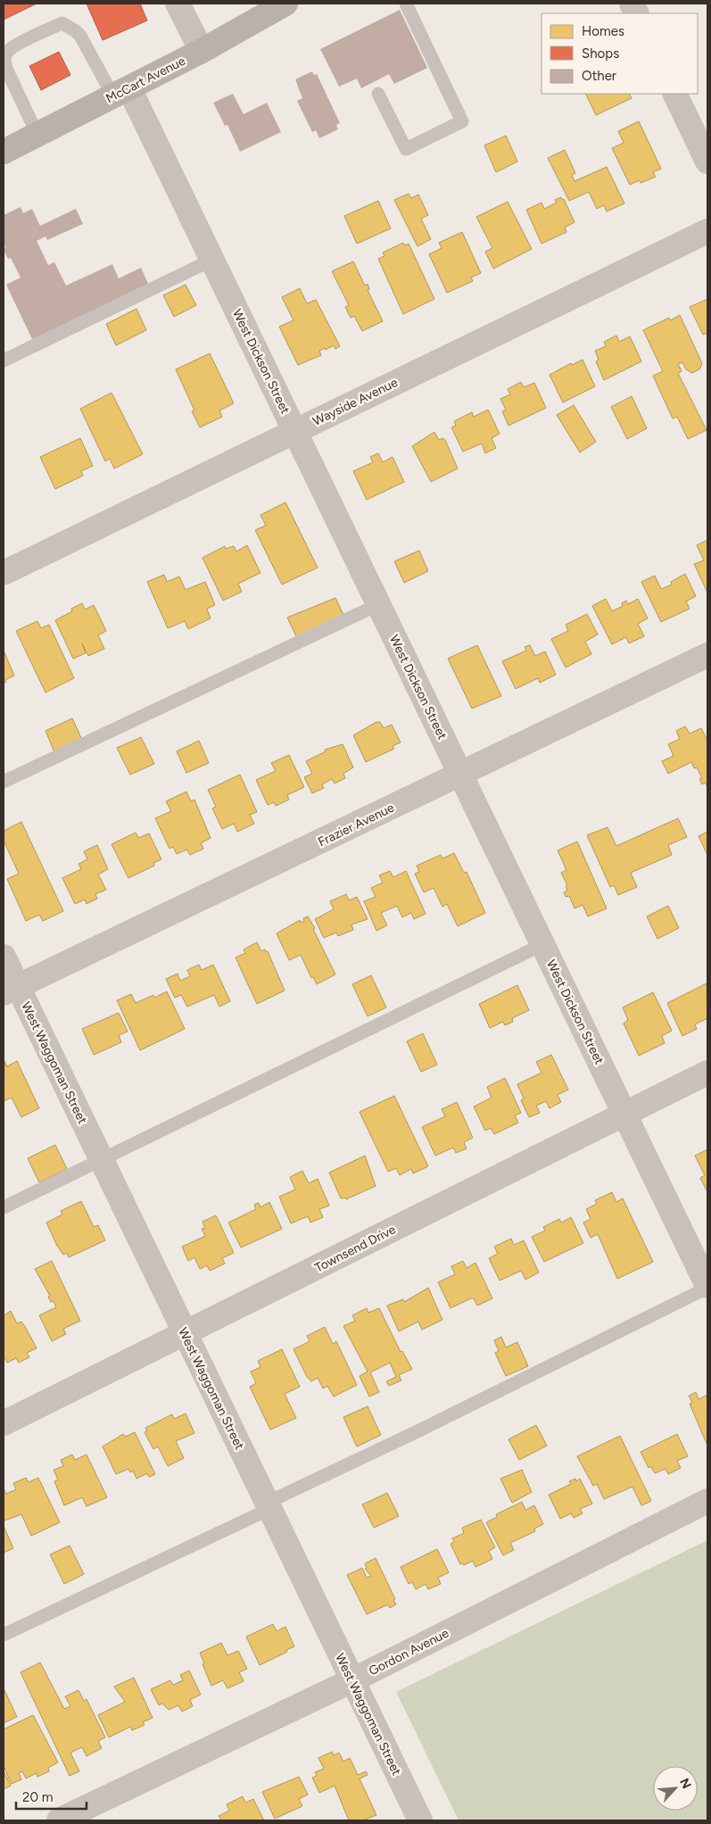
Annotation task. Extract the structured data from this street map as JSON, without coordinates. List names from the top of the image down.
{
  "streets": {
    "main road": ["McCart Avenue"],
    "street": [
      "West Dickson Street",
      "Wayside Avenue",
      "Frazier Avenue",
      "West Waggoman Street",
      "Townsend Drive",
      "Gordon Avenue"
    ]
  },
  "crossings": [
    ["McCart Avenue", "West Dickson Street"],
    ["West Dickson Street", "Wayside Avenue"],
    ["West Dickson Street", "Frazier Avenue"],
    ["West Dickson Street", "Townsend Drive"],
    ["Frazier Avenue", "West Waggoman Street"],
    ["West Waggoman Street", "Townsend Drive"],
    ["West Waggoman Street", "Gordon Avenue"]
  ],
  "legend": ["Homes", "Shops", "Other"],
  "scale_bar": "20 m",
  "north": "top right"
}
